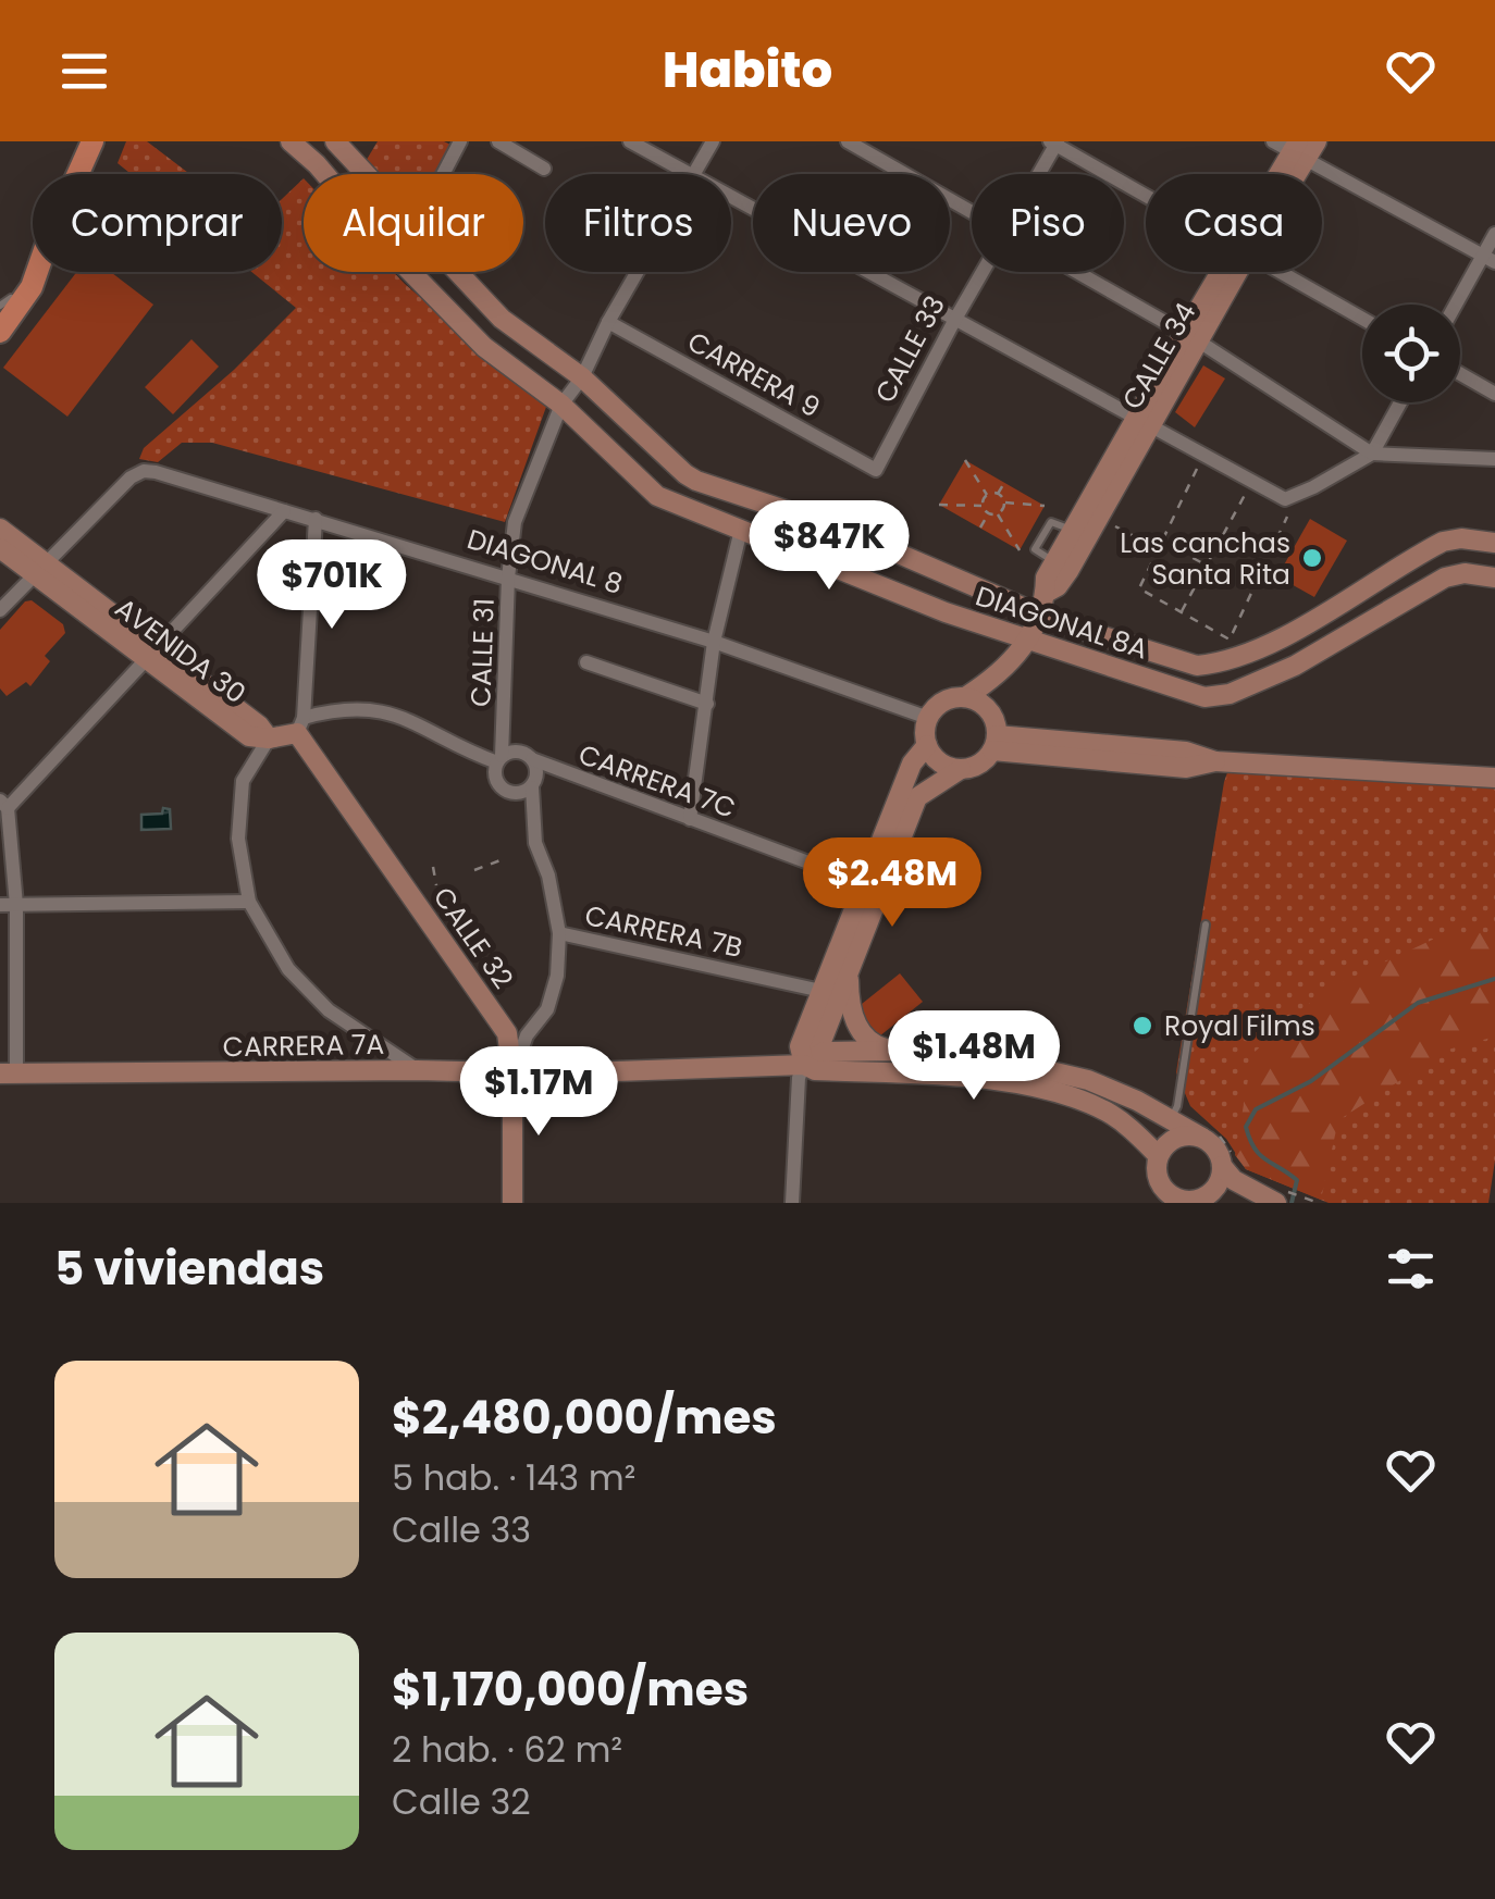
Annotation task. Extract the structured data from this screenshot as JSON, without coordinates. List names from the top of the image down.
{
  "streets": {
    "street": [
      "CALLE 33",
      "CALLE 34",
      "CARRERA 9",
      "DIAGONAL 8",
      "DIAGONAL 8A",
      "AVENIDA 30",
      "CALLE 31",
      "CARRERA 7C",
      "CARRERA 7B",
      "CALLE 32",
      "CARRERA 7A"
    ]
  },
  "crossings": [
    ["CALLE 33", "CARRERA 9"],
    ["CALLE 34", "DIAGONAL 8A"],
    ["DIAGONAL 8", "AVENIDA 30"],
    ["DIAGONAL 8", "CALLE 31"],
    ["CALLE 31", "CARRERA 7C"],
    ["CALLE 32", "CARRERA 7A"]
  ],
  "places": ["Las canchas Santa Rita", "Royal Films"],
  "page": {
    "header": "Habito",
    "chip": [
      "Comprar",
      "Alquilar",
      "Filtros",
      "Nuevo",
      "Piso",
      "Casa"
    ],
    "price": [
      "$847K",
      "$701K",
      "$2.48M",
      "$1.48M",
      "$1.17M"
    ],
    "heading": "5 viviendas",
    "list": [
      {
        "name": "$2,480,000/mes",
        "note": "5 hab. · 143 m² · Calle 33"
      },
      {
        "name": "$1,170,000/mes",
        "note": "2 hab. · 62 m² · Calle 32"
      }
    ]
  }
}
